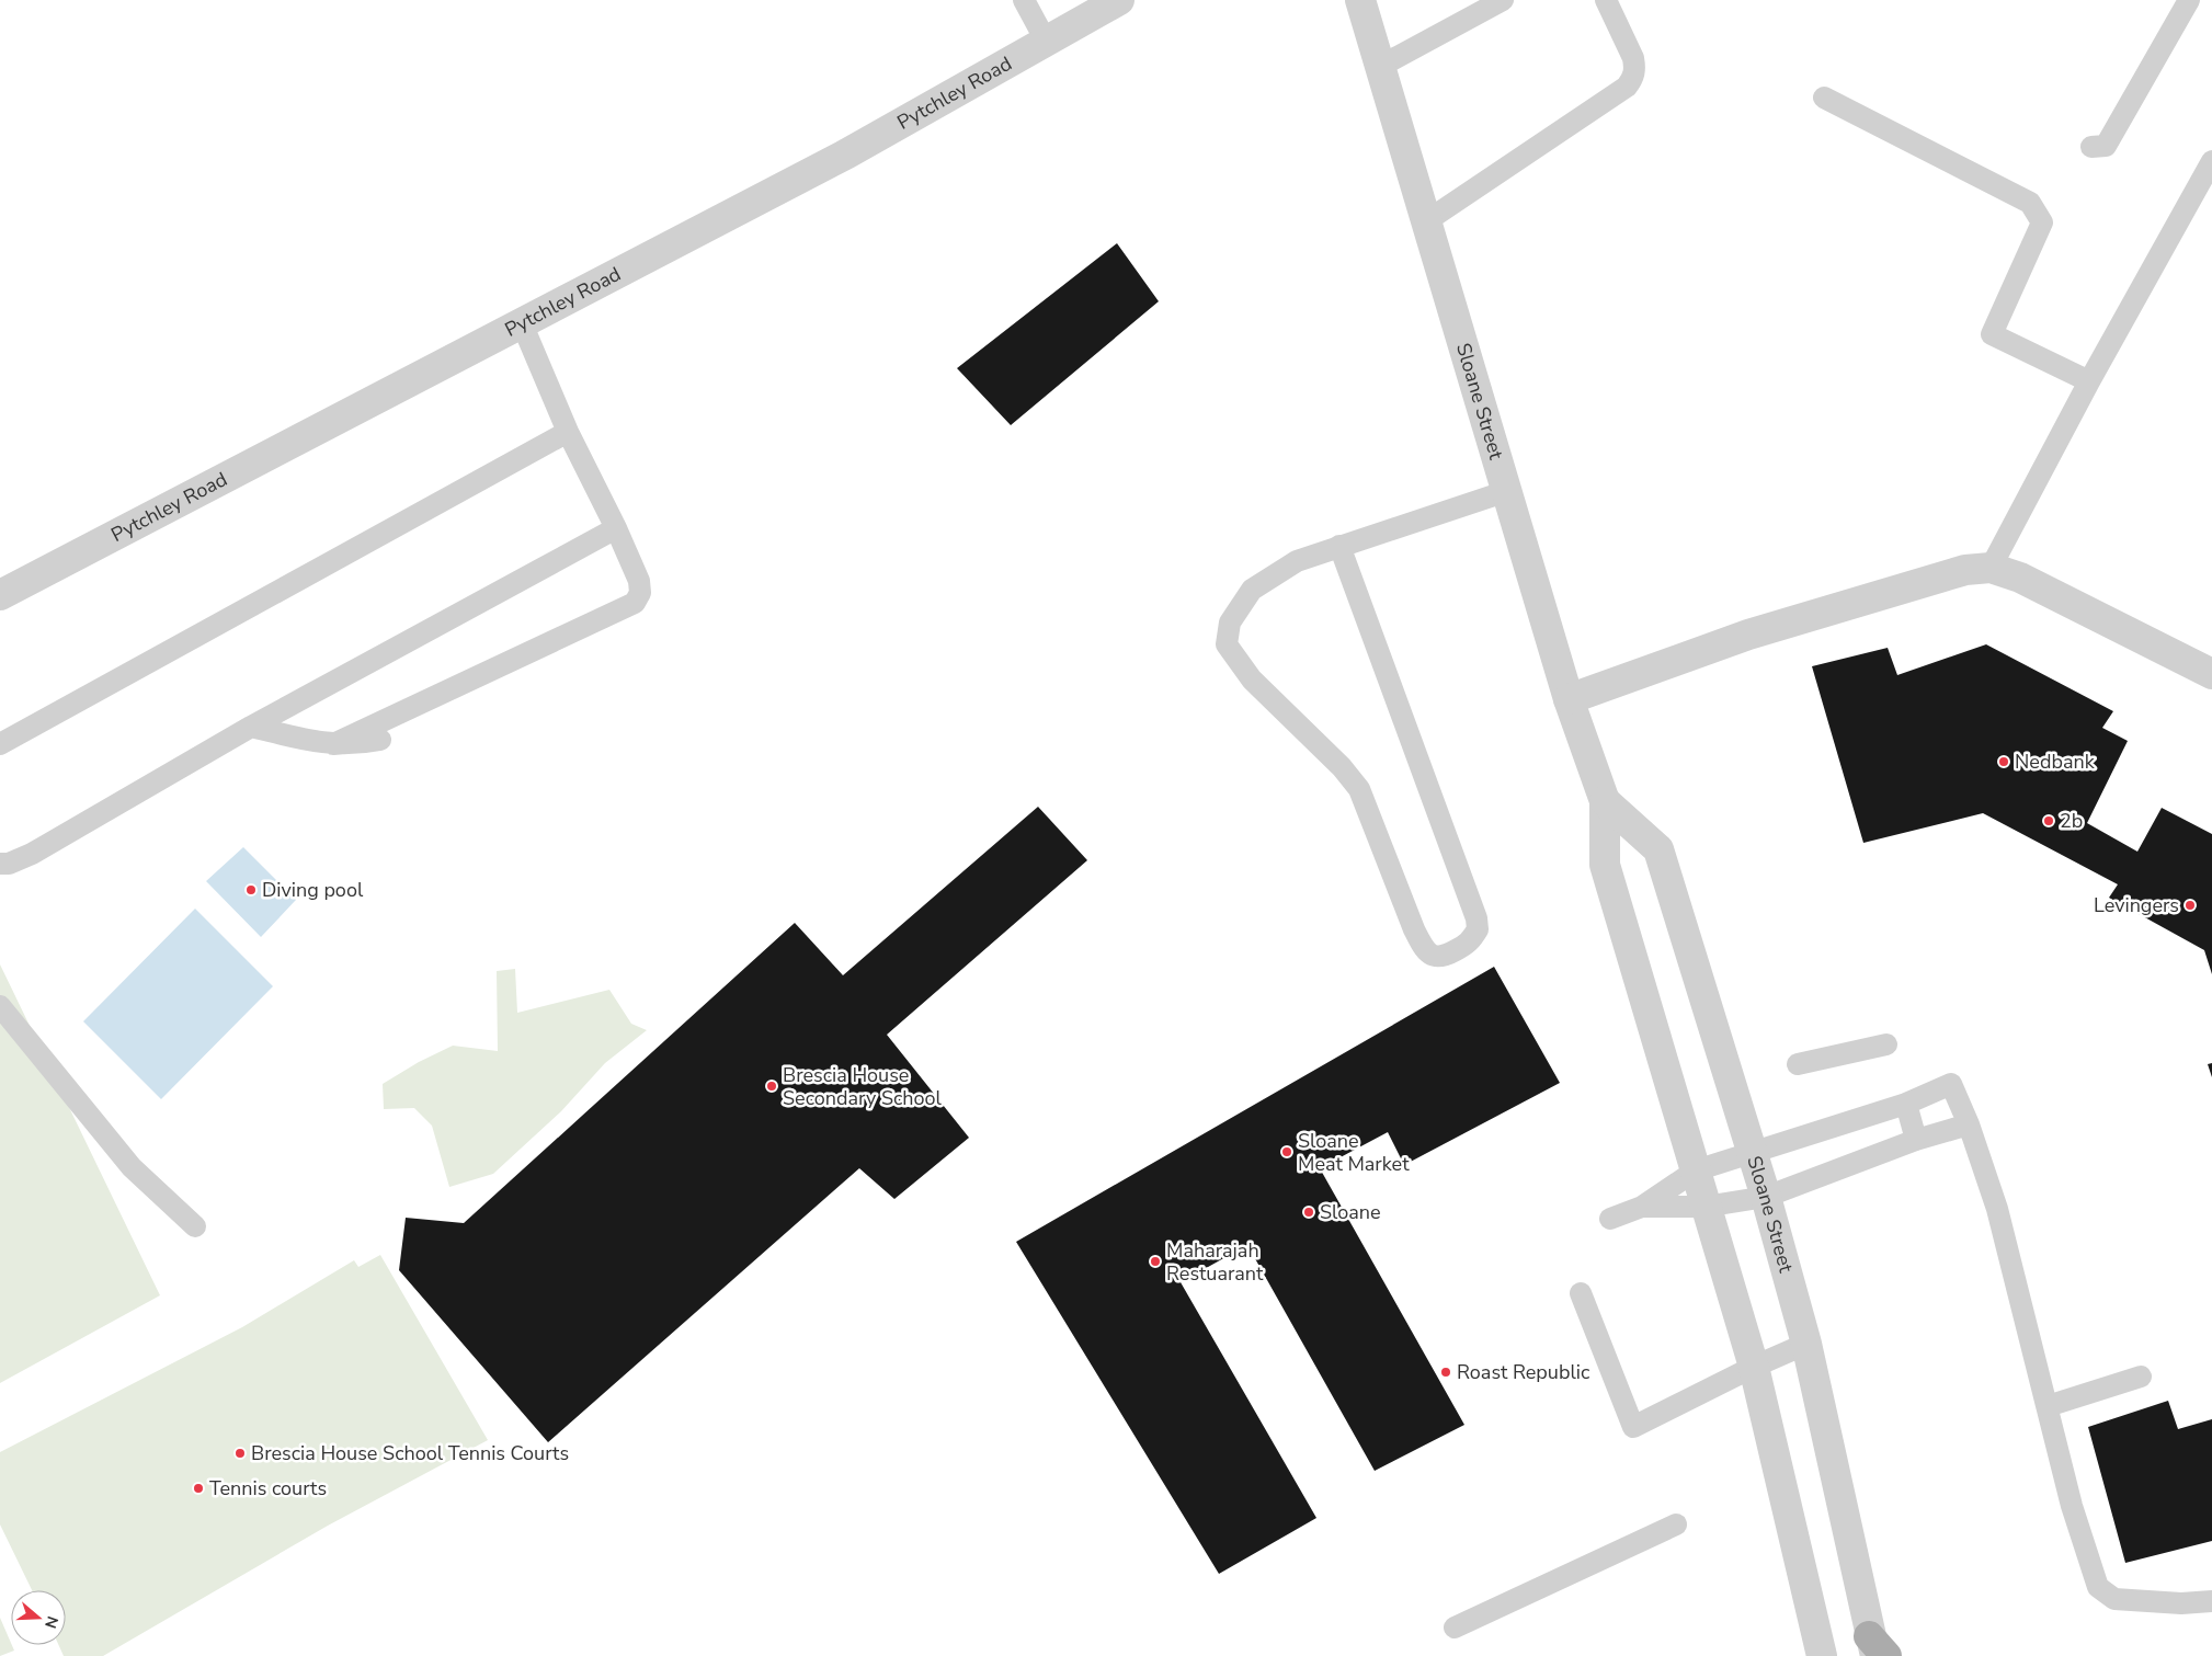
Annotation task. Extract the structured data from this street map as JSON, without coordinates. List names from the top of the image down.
{
  "streets": {
    "street": ["Pytchley Road", "Sloane Street"]
  },
  "places": [
    "Nedbank",
    "2b",
    "Diving pool",
    "Levingers",
    "Brescia House Secondary School",
    "Sloane Meat Market",
    "Sloane",
    "Maharajah Restuarant",
    "Roast Republic",
    "Brescia House School Tennis Courts",
    "Tennis courts"
  ],
  "north": "right"
}
